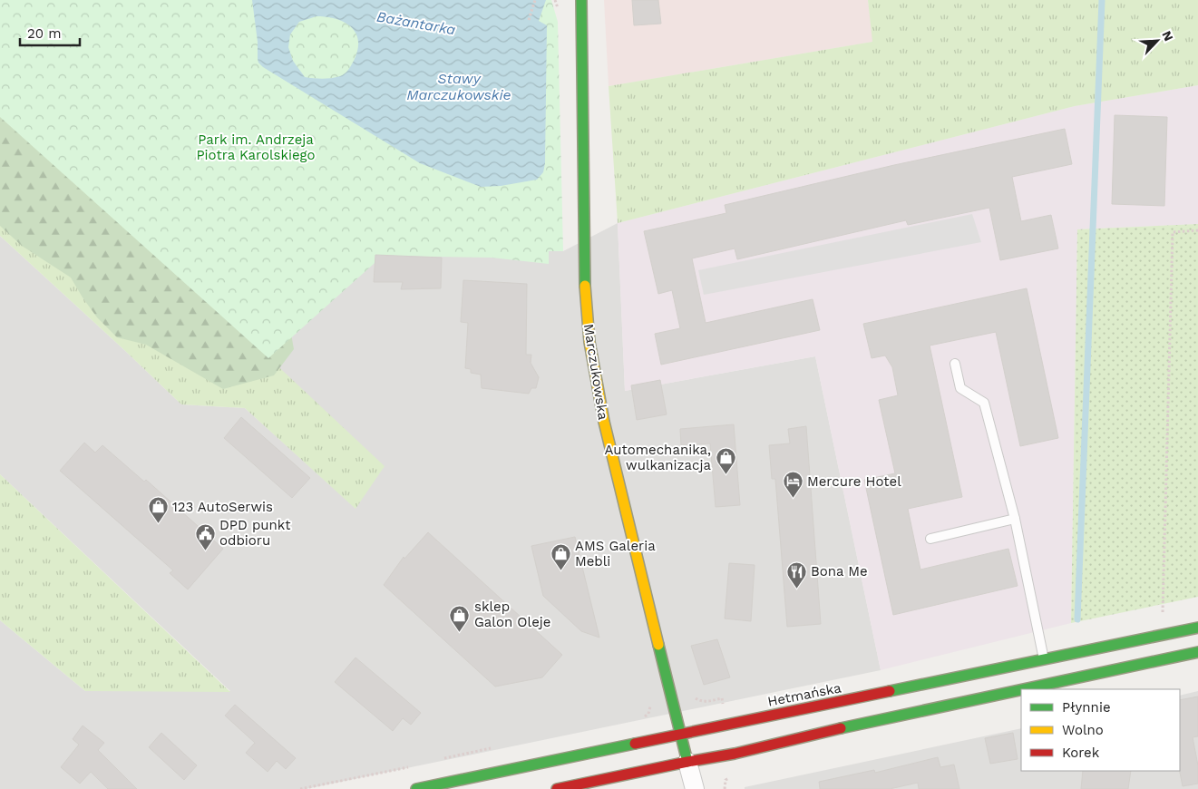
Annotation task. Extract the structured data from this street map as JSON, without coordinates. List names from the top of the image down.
{
  "streets": {
    "main road": ["Marczukowska", "Hetmańska"]
  },
  "crossings": [
    ["Marczukowska", "Hetmańska"]
  ],
  "water": ["Bażantarka", "Stawy Marczukowskie"],
  "parks": ["Park im. Andrzeja Piotra Karolskiego"],
  "places": {
    "shop": [
      "Automechanika, wulkanizacja",
      "123 AutoSerwis",
      "AMS Galeria Mebli",
      "sklep Galon Oleje"
    ],
    "hotel": ["Mercure Hotel"],
    "public building": ["DPD punkt odbioru"],
    "restaurant": ["Bona Me"]
  },
  "legend": ["Płynnie", "Wolno", "Korek"],
  "scale_bar": "20 m",
  "north": "top right"
}
